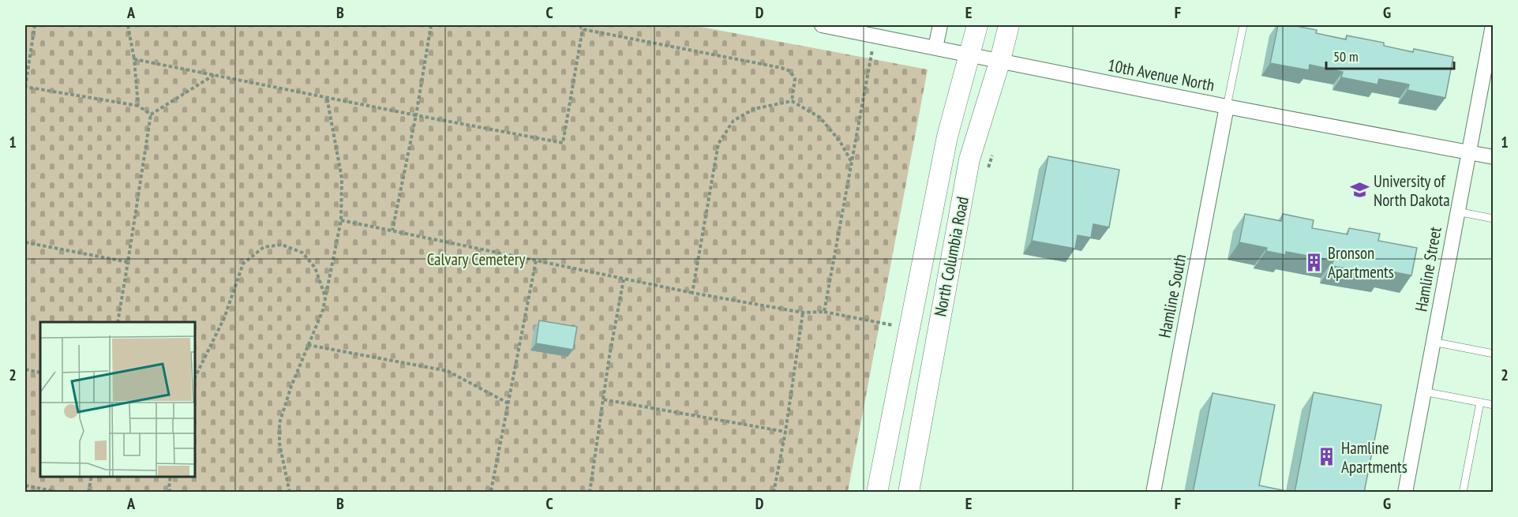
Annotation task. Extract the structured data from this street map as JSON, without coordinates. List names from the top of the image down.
{
  "streets": {
    "main road": ["North Columbia Road"],
    "street": ["10th Avenue North", "Hamline Street", "Hamline South"]
  },
  "crossings": [
    ["10th Avenue North", "North Columbia Road"],
    ["10th Avenue North", "Hamline Street"],
    ["10th Avenue North", "Hamline South"]
  ],
  "parks": ["Calvary Cemetery"],
  "places": {
    "school or university": ["University of North Dakota"],
    "building": ["Bronson Apartments", "Hamline Apartments"]
  },
  "scale_bar": "50 m",
  "grid": {
    "columns": [
      "A",
      "B",
      "C",
      "D",
      "E",
      "F",
      "G"
    ],
    "rows": ["1", "2"]
  }
}
